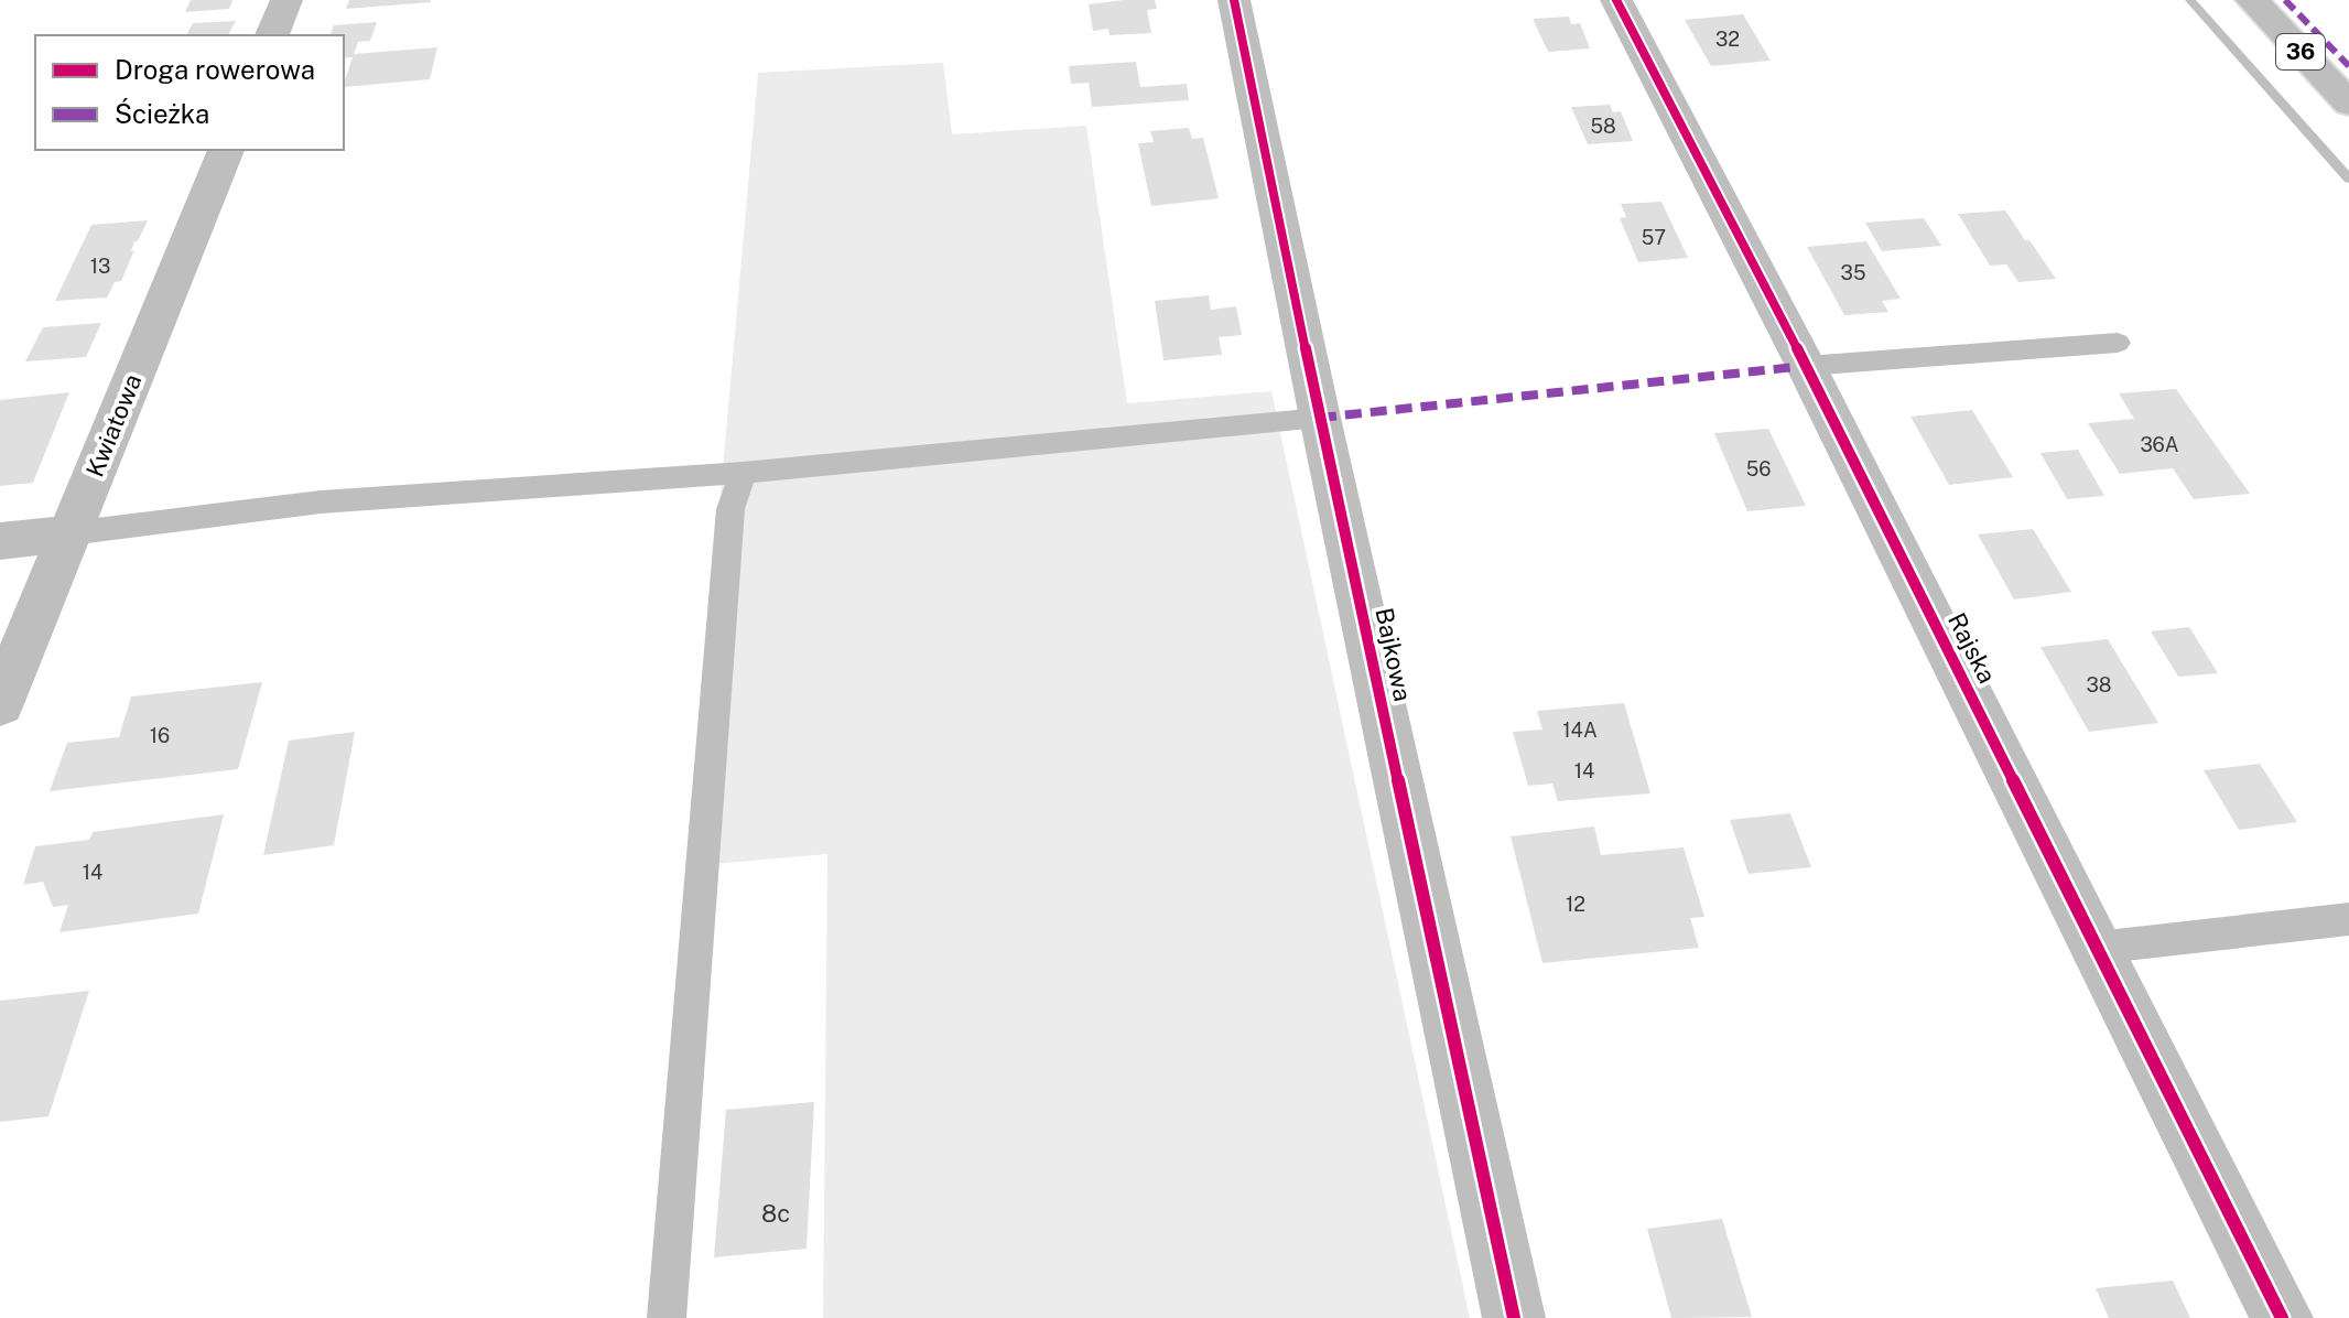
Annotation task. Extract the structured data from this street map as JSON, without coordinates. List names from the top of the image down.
{
  "streets": {
    "street": [
      "36",
      "Kwiatowa",
      "Rajska",
      "Bajkowa"
    ]
  },
  "house_numbers": [
    "32",
    "58",
    "57",
    "13",
    "35",
    "36A",
    "56",
    "38",
    "14A",
    "16",
    "14",
    "14",
    "12",
    "8c"
  ],
  "legend": ["Droga rowerowa", "Ścieżka"]
}
